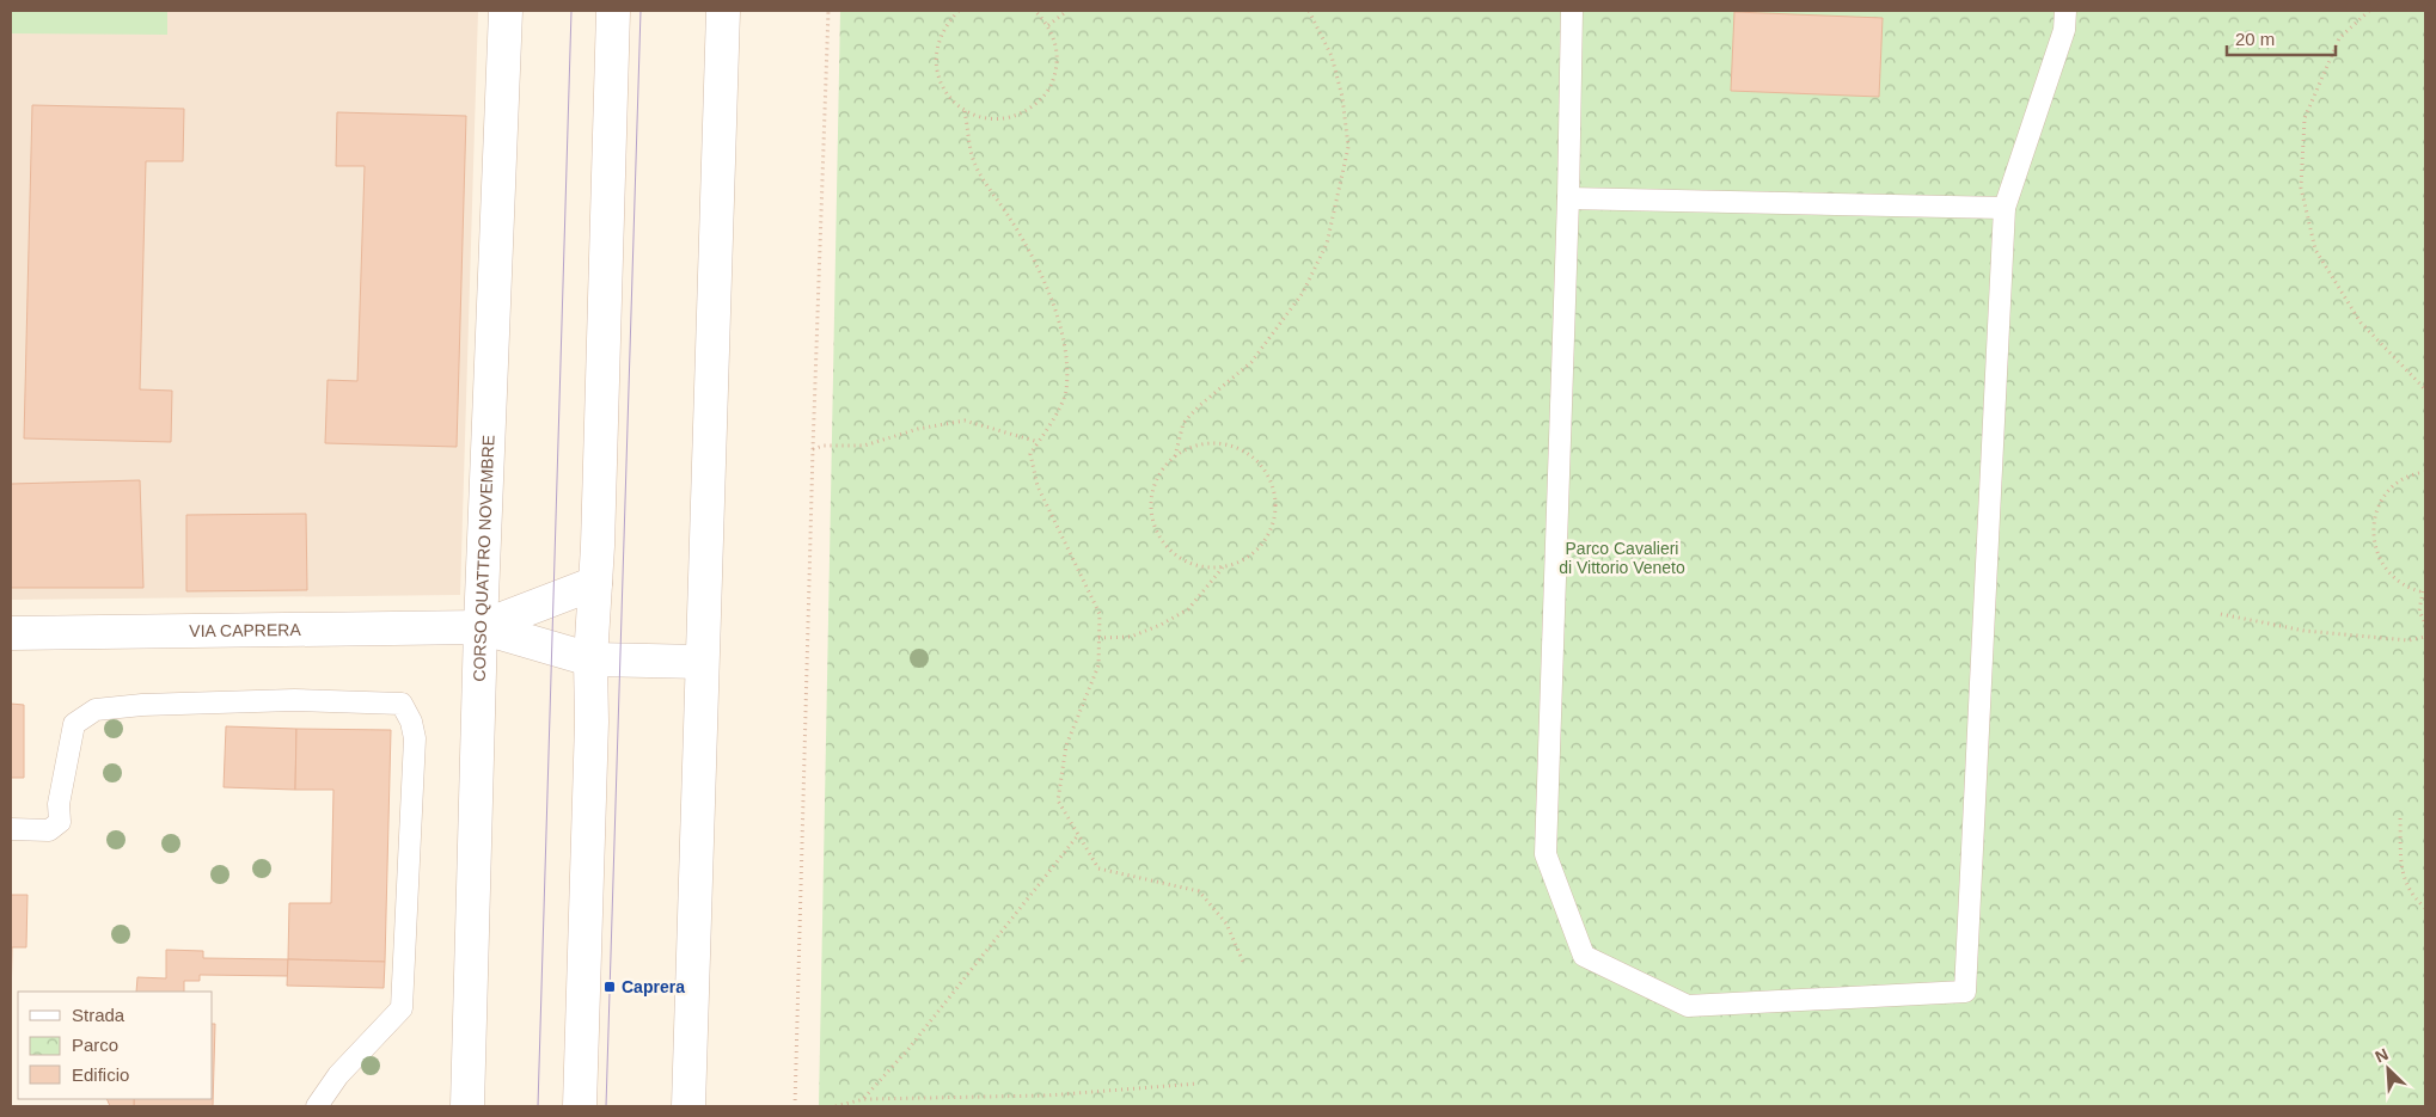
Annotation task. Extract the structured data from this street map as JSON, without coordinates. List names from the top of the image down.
{
  "streets": {
    "street": ["CORSO QUATTRO NOVEMBRE", "VIA CAPRERA"]
  },
  "crossings": [
    ["CORSO QUATTRO NOVEMBRE", "VIA CAPRERA"]
  ],
  "parks": ["Parco Cavalieri di Vittorio Veneto"],
  "places": {
    "transit": ["Caprera"]
  },
  "legend": ["Strada", "Parco", "Edificio"],
  "scale_bar": "20 m",
  "north": "top left"
}
